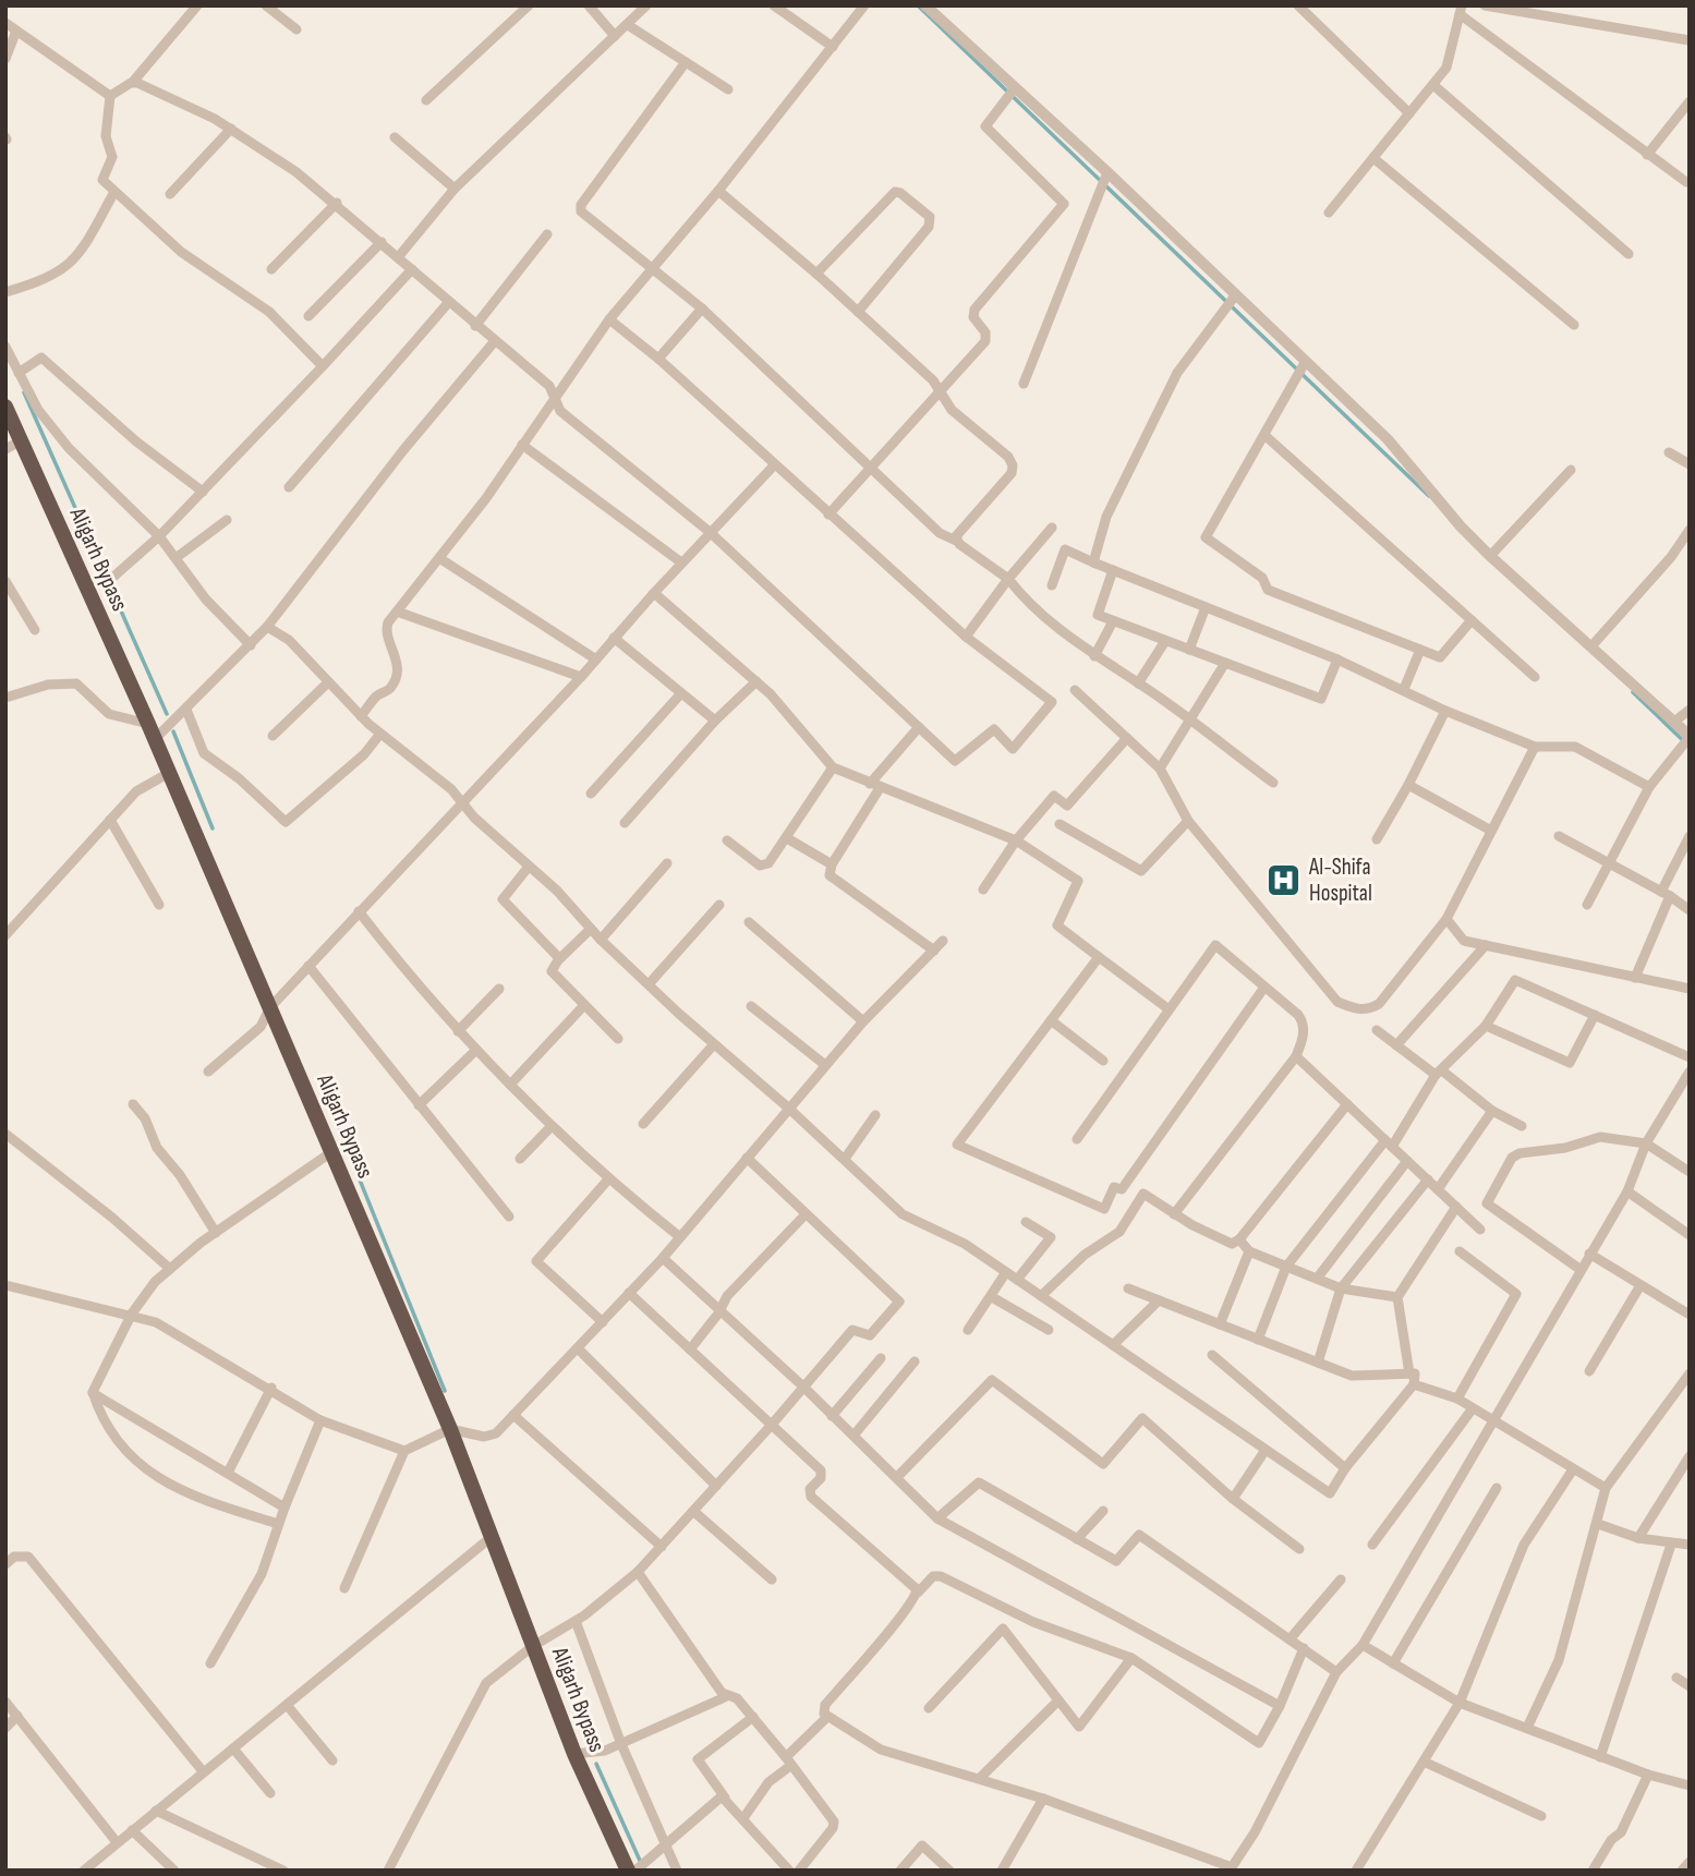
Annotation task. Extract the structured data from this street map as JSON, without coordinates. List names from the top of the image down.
{
  "streets": {
    "highway": ["Aligarh Bypass"]
  },
  "places": {
    "hospital": ["Al-Shifa Hospital"]
  }
}
